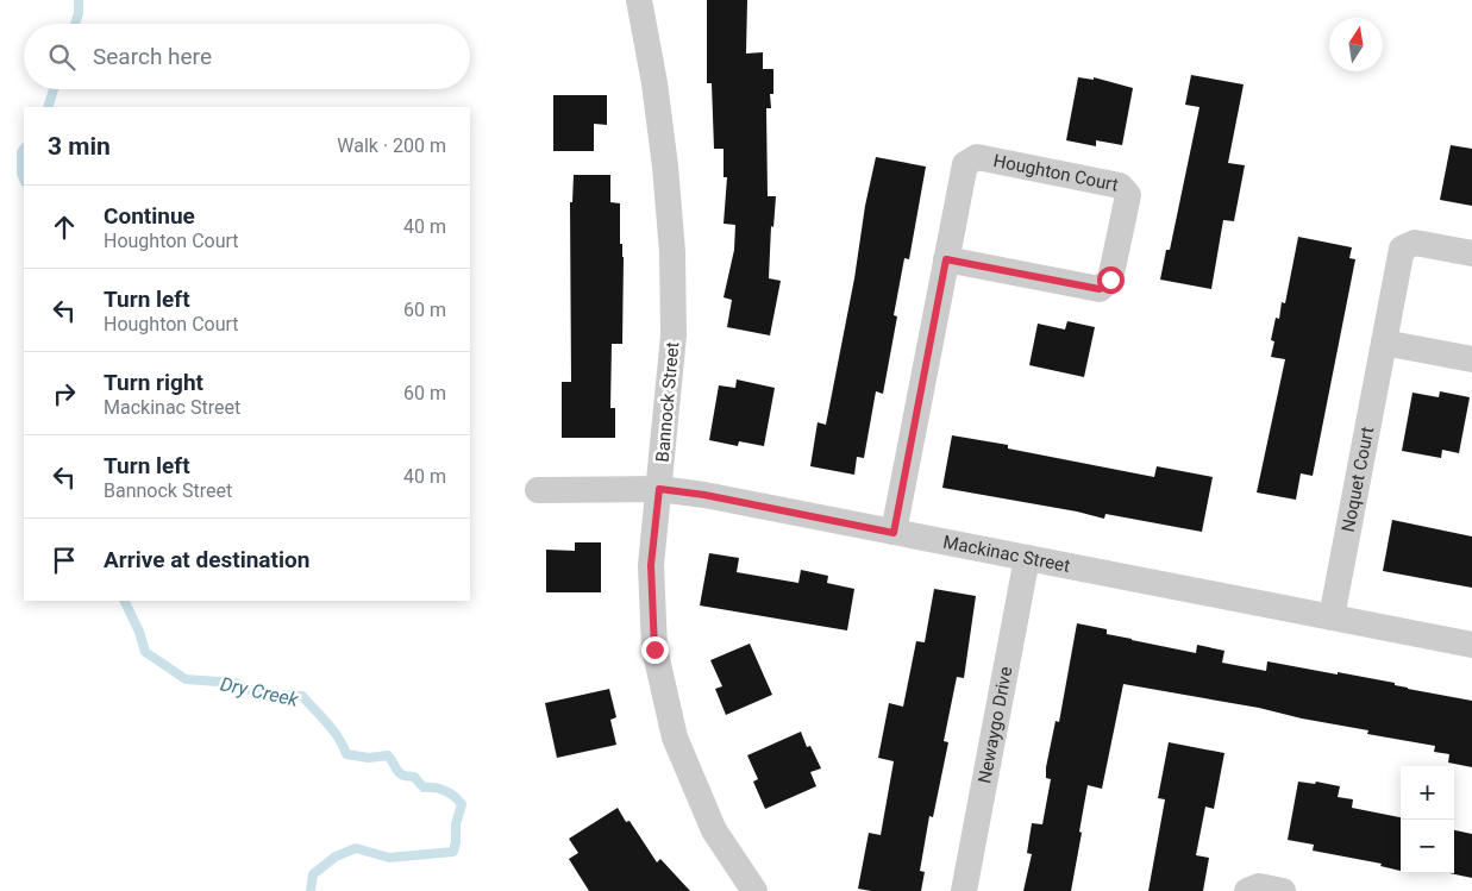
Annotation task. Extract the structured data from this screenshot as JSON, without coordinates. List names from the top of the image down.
{
  "streets": {
    "street": [
      "Houghton Court",
      "Bannock Street",
      "Noquet Court",
      "Mackinac Street",
      "Newaygo Drive"
    ]
  },
  "crossings": [
    ["Houghton Court", "Mackinac Street"],
    ["Bannock Street", "Mackinac Street"],
    ["Noquet Court", "Mackinac Street"],
    ["Mackinac Street", "Newaygo Drive"]
  ],
  "water": ["Dry Creek"],
  "north": "top",
  "page": {
    "search": "Search here",
    "heading": ["3 min", "Walk · 200 m"],
    "list": [
      ["Continue", "Houghton Court", "40 m"],
      ["Turn left", "Houghton Court", "60 m"],
      ["Turn right", "Mackinac Street", "60 m"],
      ["Turn left", "Bannock Street", "40 m"],
      "Arrive at destination"
    ],
    "map_buttons": ["+", "−"]
  }
}
